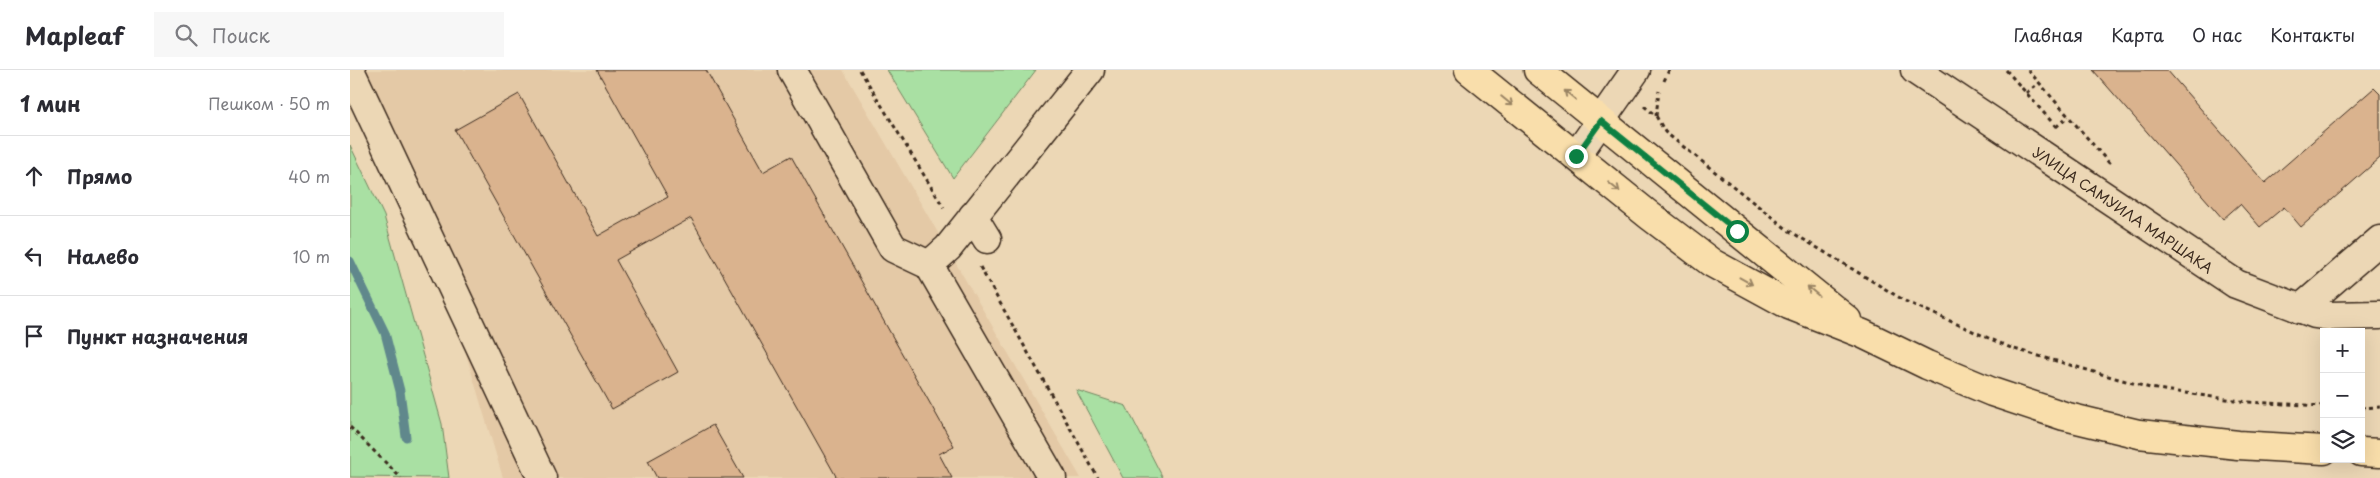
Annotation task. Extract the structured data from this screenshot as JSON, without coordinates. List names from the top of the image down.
{
  "streets": {
    "street": ["УЛИЦА САМУИЛА МАРШАКА"]
  },
  "page": {
    "header": "Mapleaf",
    "search": "Поиск",
    "nav": [
      "Главная",
      "Карта",
      "О нас",
      "Контакты"
    ],
    "heading": ["1 мин", "Пешком · 50 m"],
    "list": [
      ["Прямо", "40 m"],
      ["Налево", "10 m"],
      "Пункт назначения"
    ],
    "map_buttons": ["+", "−"]
  }
}
